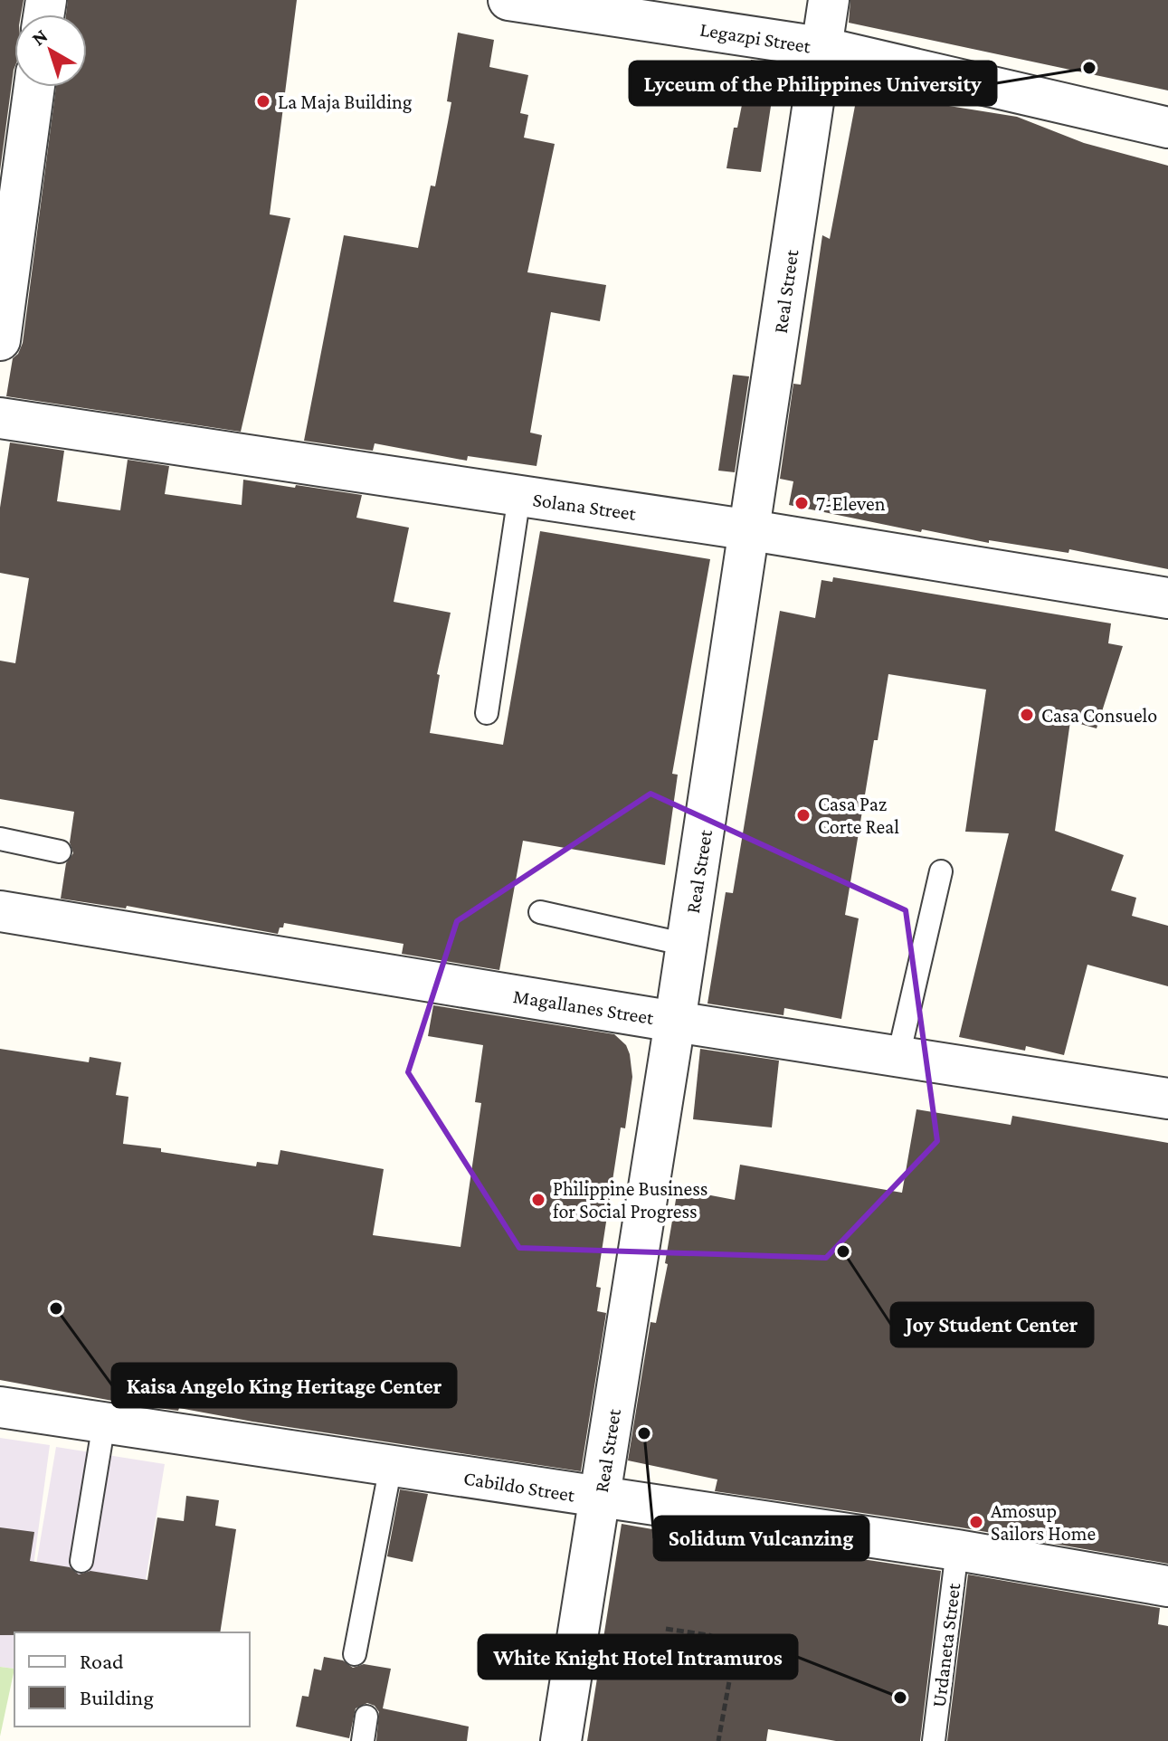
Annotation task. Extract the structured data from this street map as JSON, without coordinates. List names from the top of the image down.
{
  "streets": {
    "street": [
      "Legazpi Street",
      "Real Street",
      "Solana Street",
      "Magallanes Street",
      "Cabildo Street"
    ],
    "lane": ["Urdaneta Street"]
  },
  "crossings": [
    ["Legazpi Street", "Real Street"],
    ["Real Street", "Solana Street"],
    ["Real Street", "Magallanes Street"],
    ["Real Street", "Cabildo Street"],
    ["Cabildo Street", "Urdaneta Street"]
  ],
  "places": [
    "Lyceum of the Philippines University",
    "La Maja Building",
    "7-Eleven",
    "Casa Consuelo",
    "Casa Paz Corte Real",
    "Philippine Business for Social Progress",
    "Joy Student Center",
    "Kaisa Angelo King Heritage Center",
    "Solidum Vulcanzing",
    "Amosup Sailors Home",
    "White Knight Hotel Intramuros"
  ],
  "legend": ["Road", "Building"],
  "north": "top left"
}
